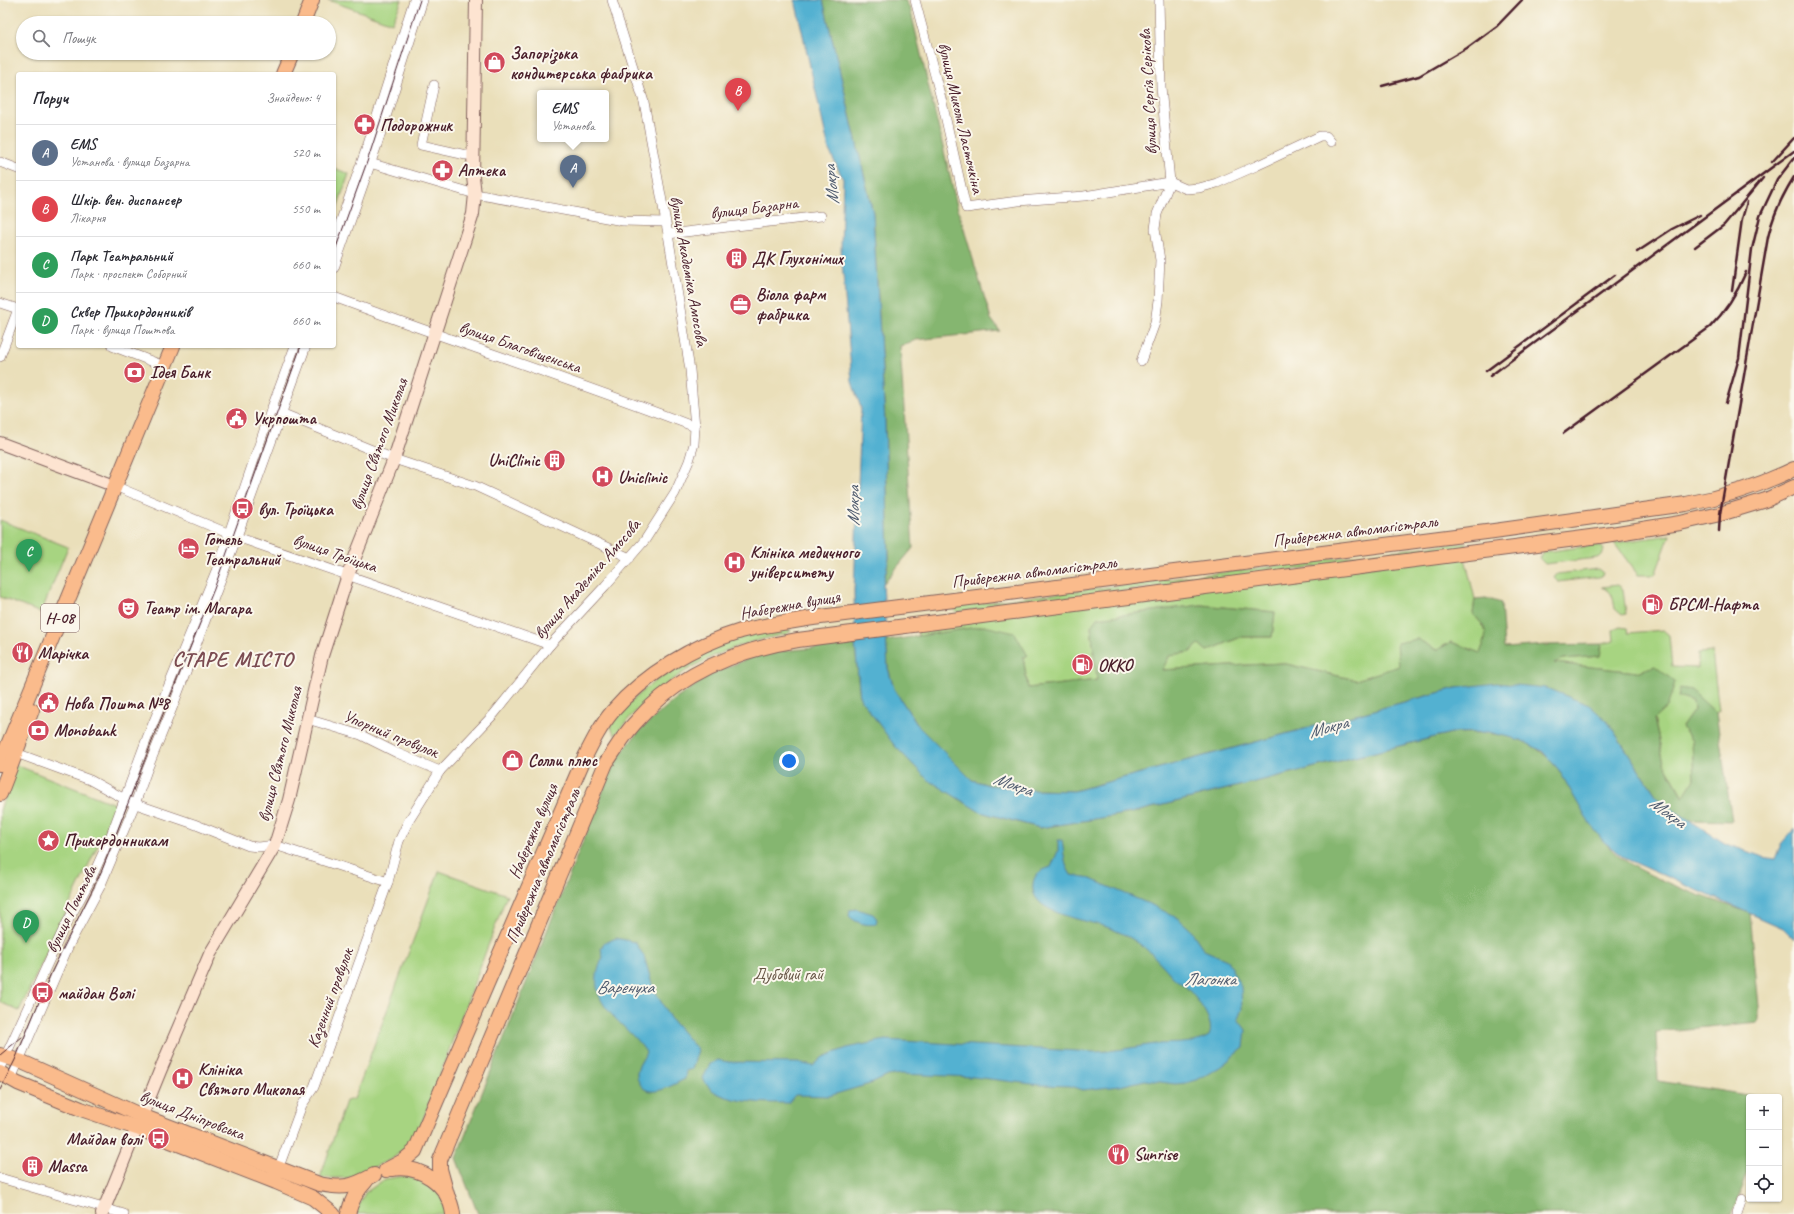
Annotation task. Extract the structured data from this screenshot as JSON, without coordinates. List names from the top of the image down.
{
  "streets": {
    "main road": [
      "Прибережна автомагістраль",
      "Набережна вулиця",
      "Н-08",
      "вулиця Дніпровська"
    ],
    "street": [
      "вулиця Сергія Серікова",
      "вулиця Миколи Ласточкіна",
      "вулиця Базарна",
      "вулиця Академіка Амосова",
      "вулиця Благовіщенська",
      "вулиця Святого Миколая",
      "вулиця Троїцька",
      "Упорний провулок",
      "вулиця Поштова",
      "Казенний провулок"
    ]
  },
  "crossings": [
    ["вулиця Сергія Серікова", "вулиця Миколи Ласточкіна"],
    ["вулиця Базарна", "вулиця Академіка Амосова"],
    ["вулиця Академіка Амосова", "вулиця Благовіщенська"],
    ["вулиця Академіка Амосова", "вулиця Троїцька"],
    ["вулиця Академіка Амосова", "Упорний провулок"],
    ["вулиця Академіка Амосова", "Казенний провулок"],
    ["вулиця Благовіщенська", "вулиця Святого Миколая"],
    ["вулиця Святого Миколая", "вулиця Троїцька"],
    ["вулиця Святого Миколая", "Упорний провулок"],
    ["вулиця Святого Миколая", "вулиця Дніпровська"],
    ["Прибережна автомагістраль", "Набережна вулиця"],
    ["Прибережна автомагістраль", "вулиця Дніпровська"],
    ["вулиця Троїцька", "Н-08"],
    ["вулиця Троїцька", "вулиця Поштова"],
    ["Набережна вулиця", "вулиця Дніпровська"],
    ["вулиця Поштова", "вулиця Дніпровська"],
    ["Казенний провулок", "вулиця Дніпровська"]
  ],
  "districts": ["СТАРЕ МІСТО"],
  "water": ["Мокра", "Лагонка", "Варенуха"],
  "parks": ["Дубовий гай"],
  "places": {
    "shop": ["Запорізька кондитерська фабрика", "Солли плюс"],
    "pharmacy": ["Подорожник", "Аптека"],
    "building": ["ДК Глухонімих", "UniСlinic", "Massa"],
    "office": ["Віола фарм фабрика"],
    "bank": ["Ідея Банк", "Monobank"],
    "public building": ["Укрпошта", "Нова Пошта №8"],
    "hospital": ["Uniclinic", "Клініка медичного університету", "Клініка Святого Миколая"],
    "bus stop": ["вул. Троїцька", "майдан Волі", "Майдан волі"],
    "hotel": ["Готель Театральний"],
    "fuel station": ["БРСМ-Нафта", "OKKO"],
    "theatre": ["Театр ім. Магара"],
    "restaurant": ["Марічка", "Sunrise"],
    "place": ["Прикордонникам"]
  },
  "page": {
    "search": "Пошук",
    "heading": ["Поруч", "Знайдено: 4"],
    "pins": [
      "B",
      "A",
      "C",
      "D"
    ],
    "popup": ["EMS", "Установа"],
    "list": [
      {
        "mark": "A",
        "name": "EMS",
        "note": "Установа · вулиця Базарна",
        "value": "520 m"
      },
      {
        "mark": "B",
        "name": "Шкір. вен. диспансер",
        "note": "Лікарня",
        "value": "550 m"
      },
      {
        "mark": "C",
        "name": "Парк Театральний",
        "note": "Парк · проспект Соборний",
        "value": "660 m"
      },
      {
        "mark": "D",
        "name": "Сквер Прикордонників",
        "note": "Парк · вулиця Поштова",
        "value": "660 m"
      }
    ],
    "map_buttons": ["+", "−"]
  }
}
